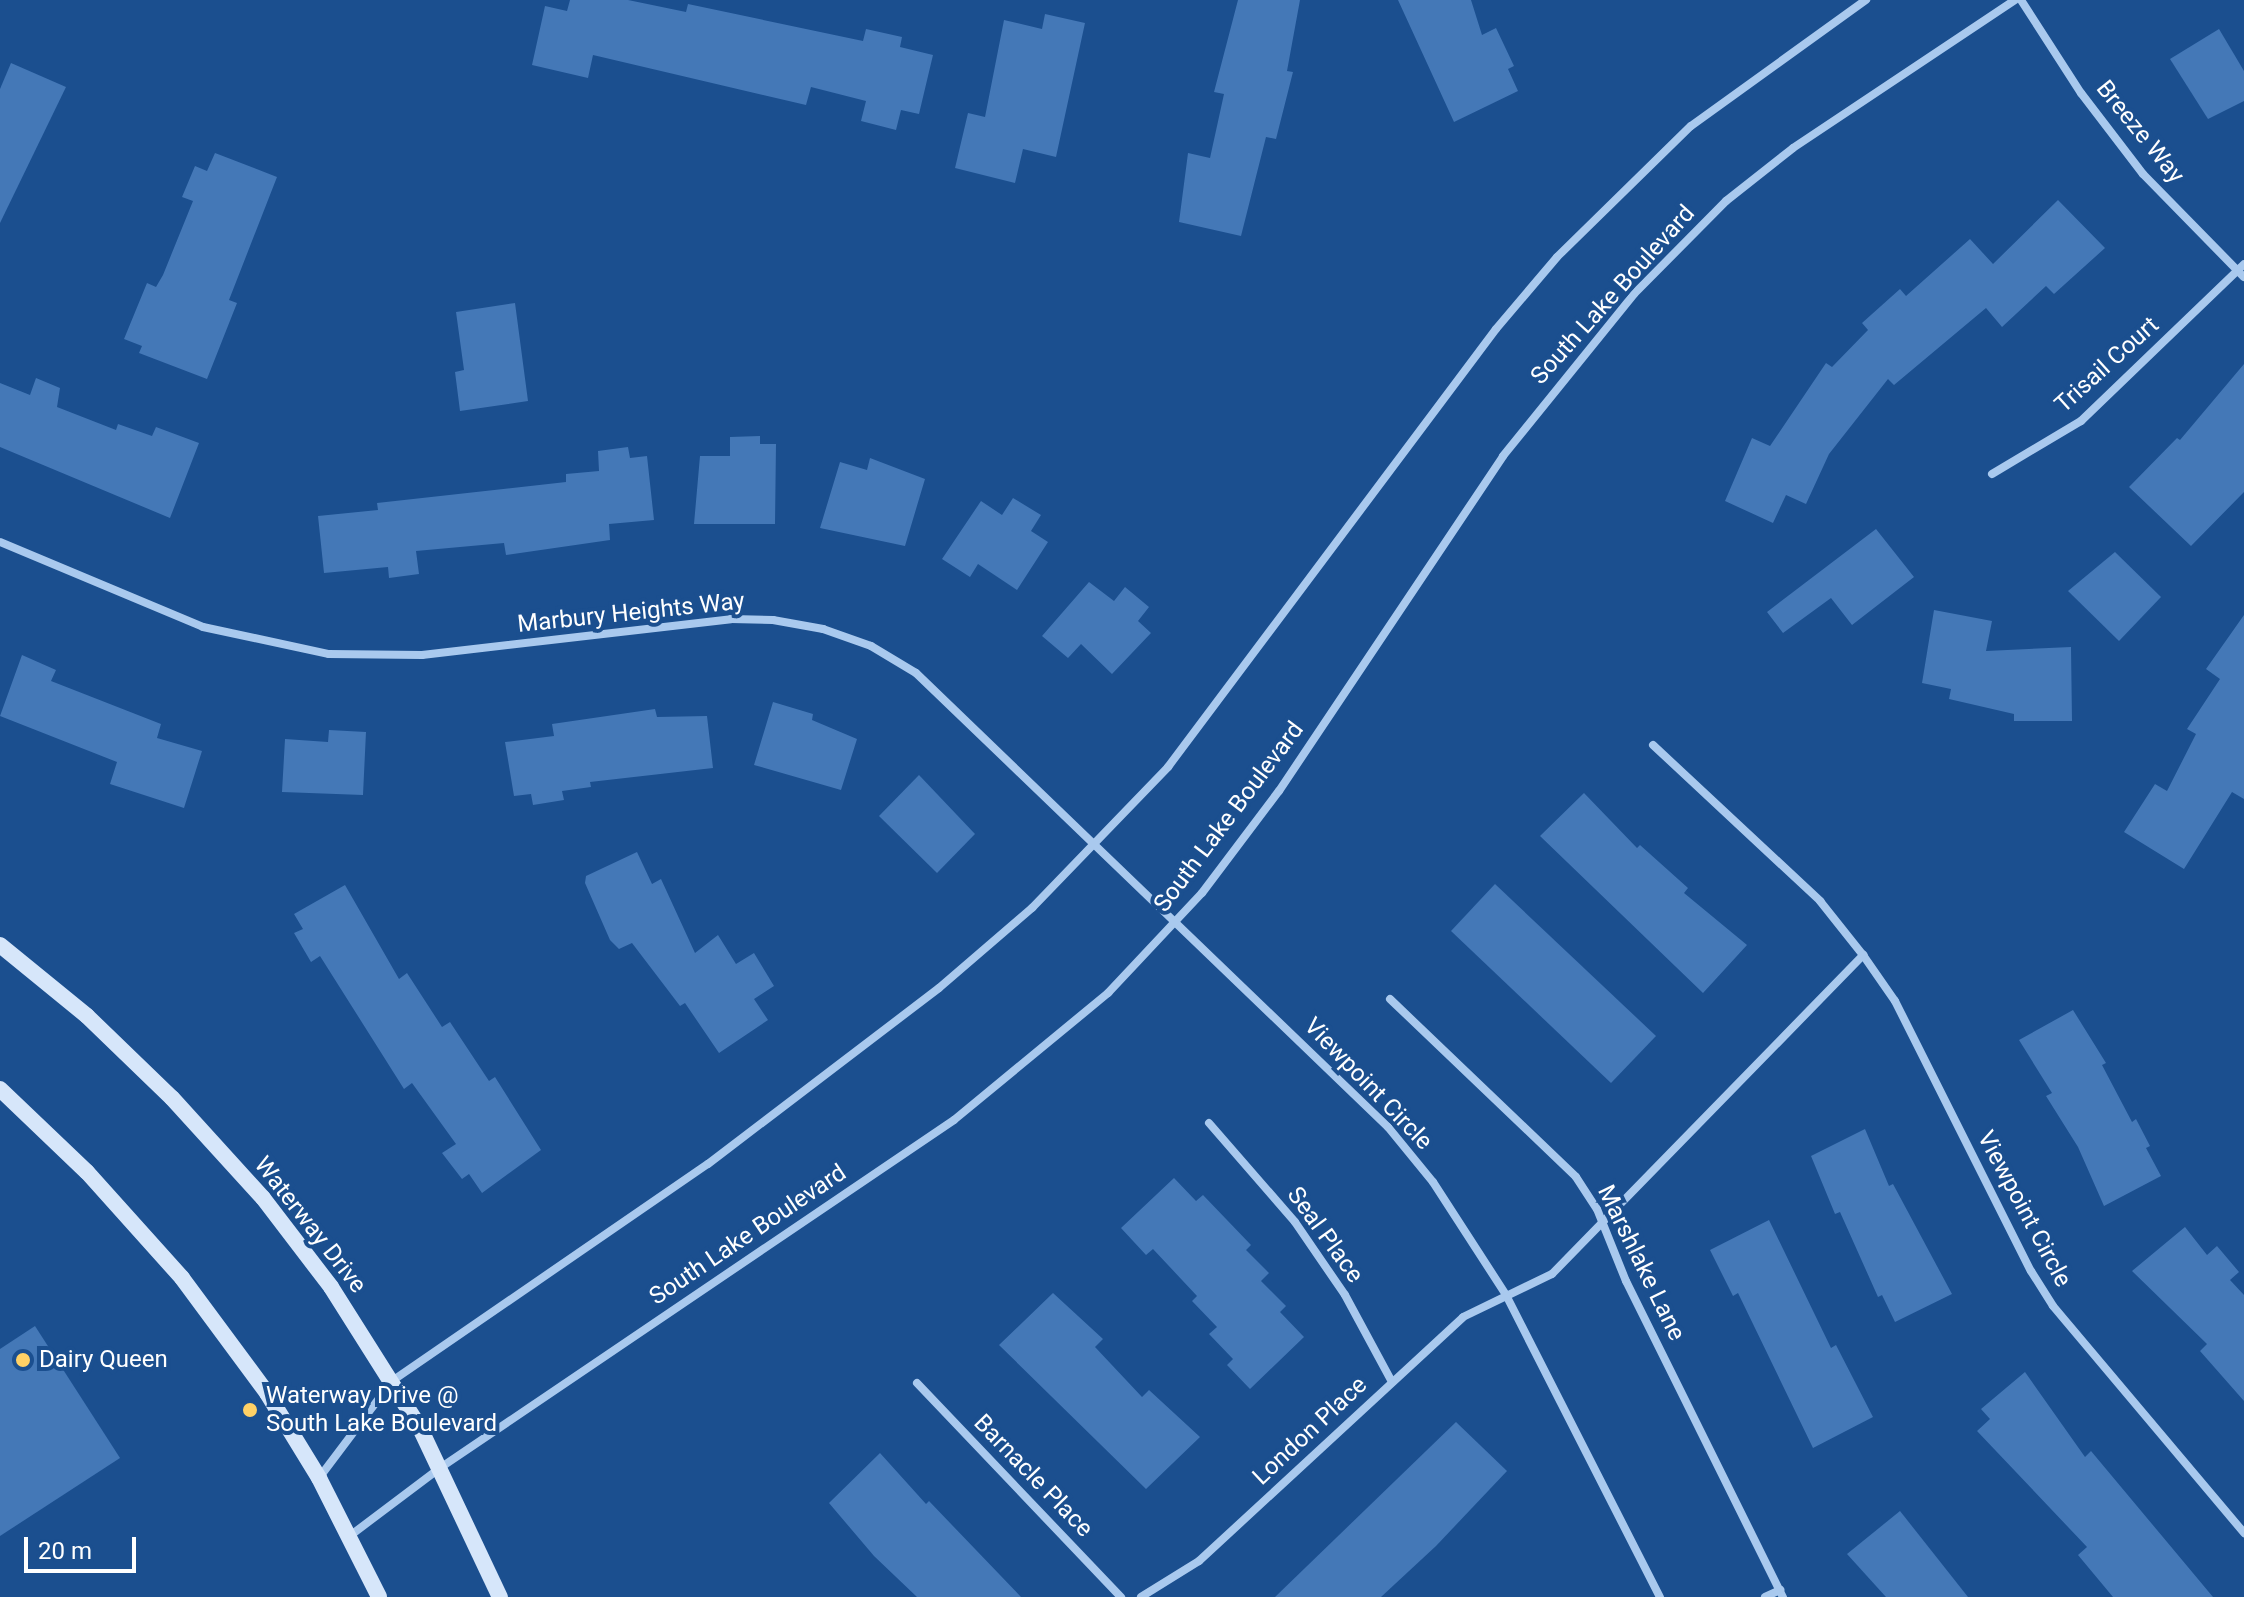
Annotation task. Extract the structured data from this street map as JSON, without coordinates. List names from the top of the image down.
{
  "streets": {
    "street": [
      "Breeze Way",
      "South Lake Boulevard",
      "Trisail Court",
      "Marbury Heights Way",
      "Viewpoint Circle",
      "Waterway Drive",
      "Seal Place",
      "Marshlake Lane",
      "London Place",
      "Barnacle Place"
    ]
  },
  "crossings": [
    ["Breeze Way", "Trisail Court"],
    ["South Lake Boulevard", "Marbury Heights Way"],
    ["South Lake Boulevard", "Viewpoint Circle"],
    ["South Lake Boulevard", "Waterway Drive"],
    ["Marbury Heights Way", "Viewpoint Circle"],
    ["Viewpoint Circle", "London Place"],
    ["Seal Place", "London Place"]
  ],
  "places": ["Dairy Queen", "Waterway Drive @ South Lake Boulevard"],
  "scale_bar": "20 m"
}
